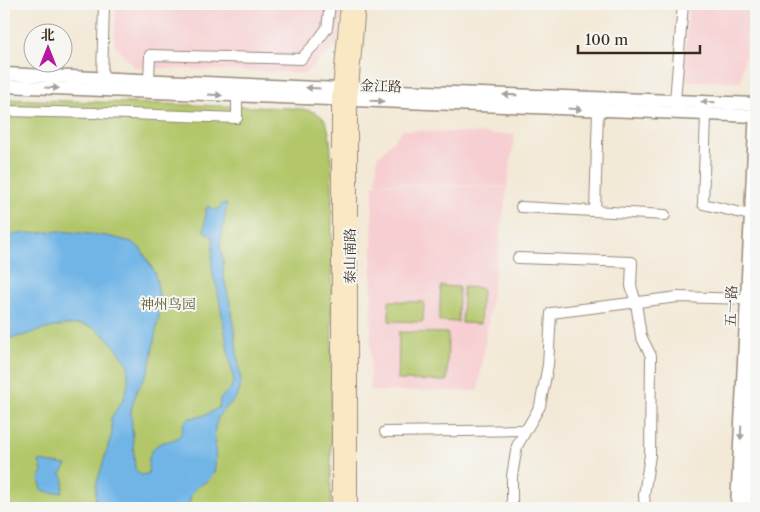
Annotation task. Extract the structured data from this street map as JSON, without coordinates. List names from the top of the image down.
{
  "streets": {
    "main road": ["泰山南路"],
    "street": ["金江路", "五一路"]
  },
  "crossings": [
    ["金江路", "泰山南路"],
    ["金江路", "五一路"]
  ],
  "parks": ["神州鸟园"],
  "scale_bar": "100 m",
  "north": "top"
}
